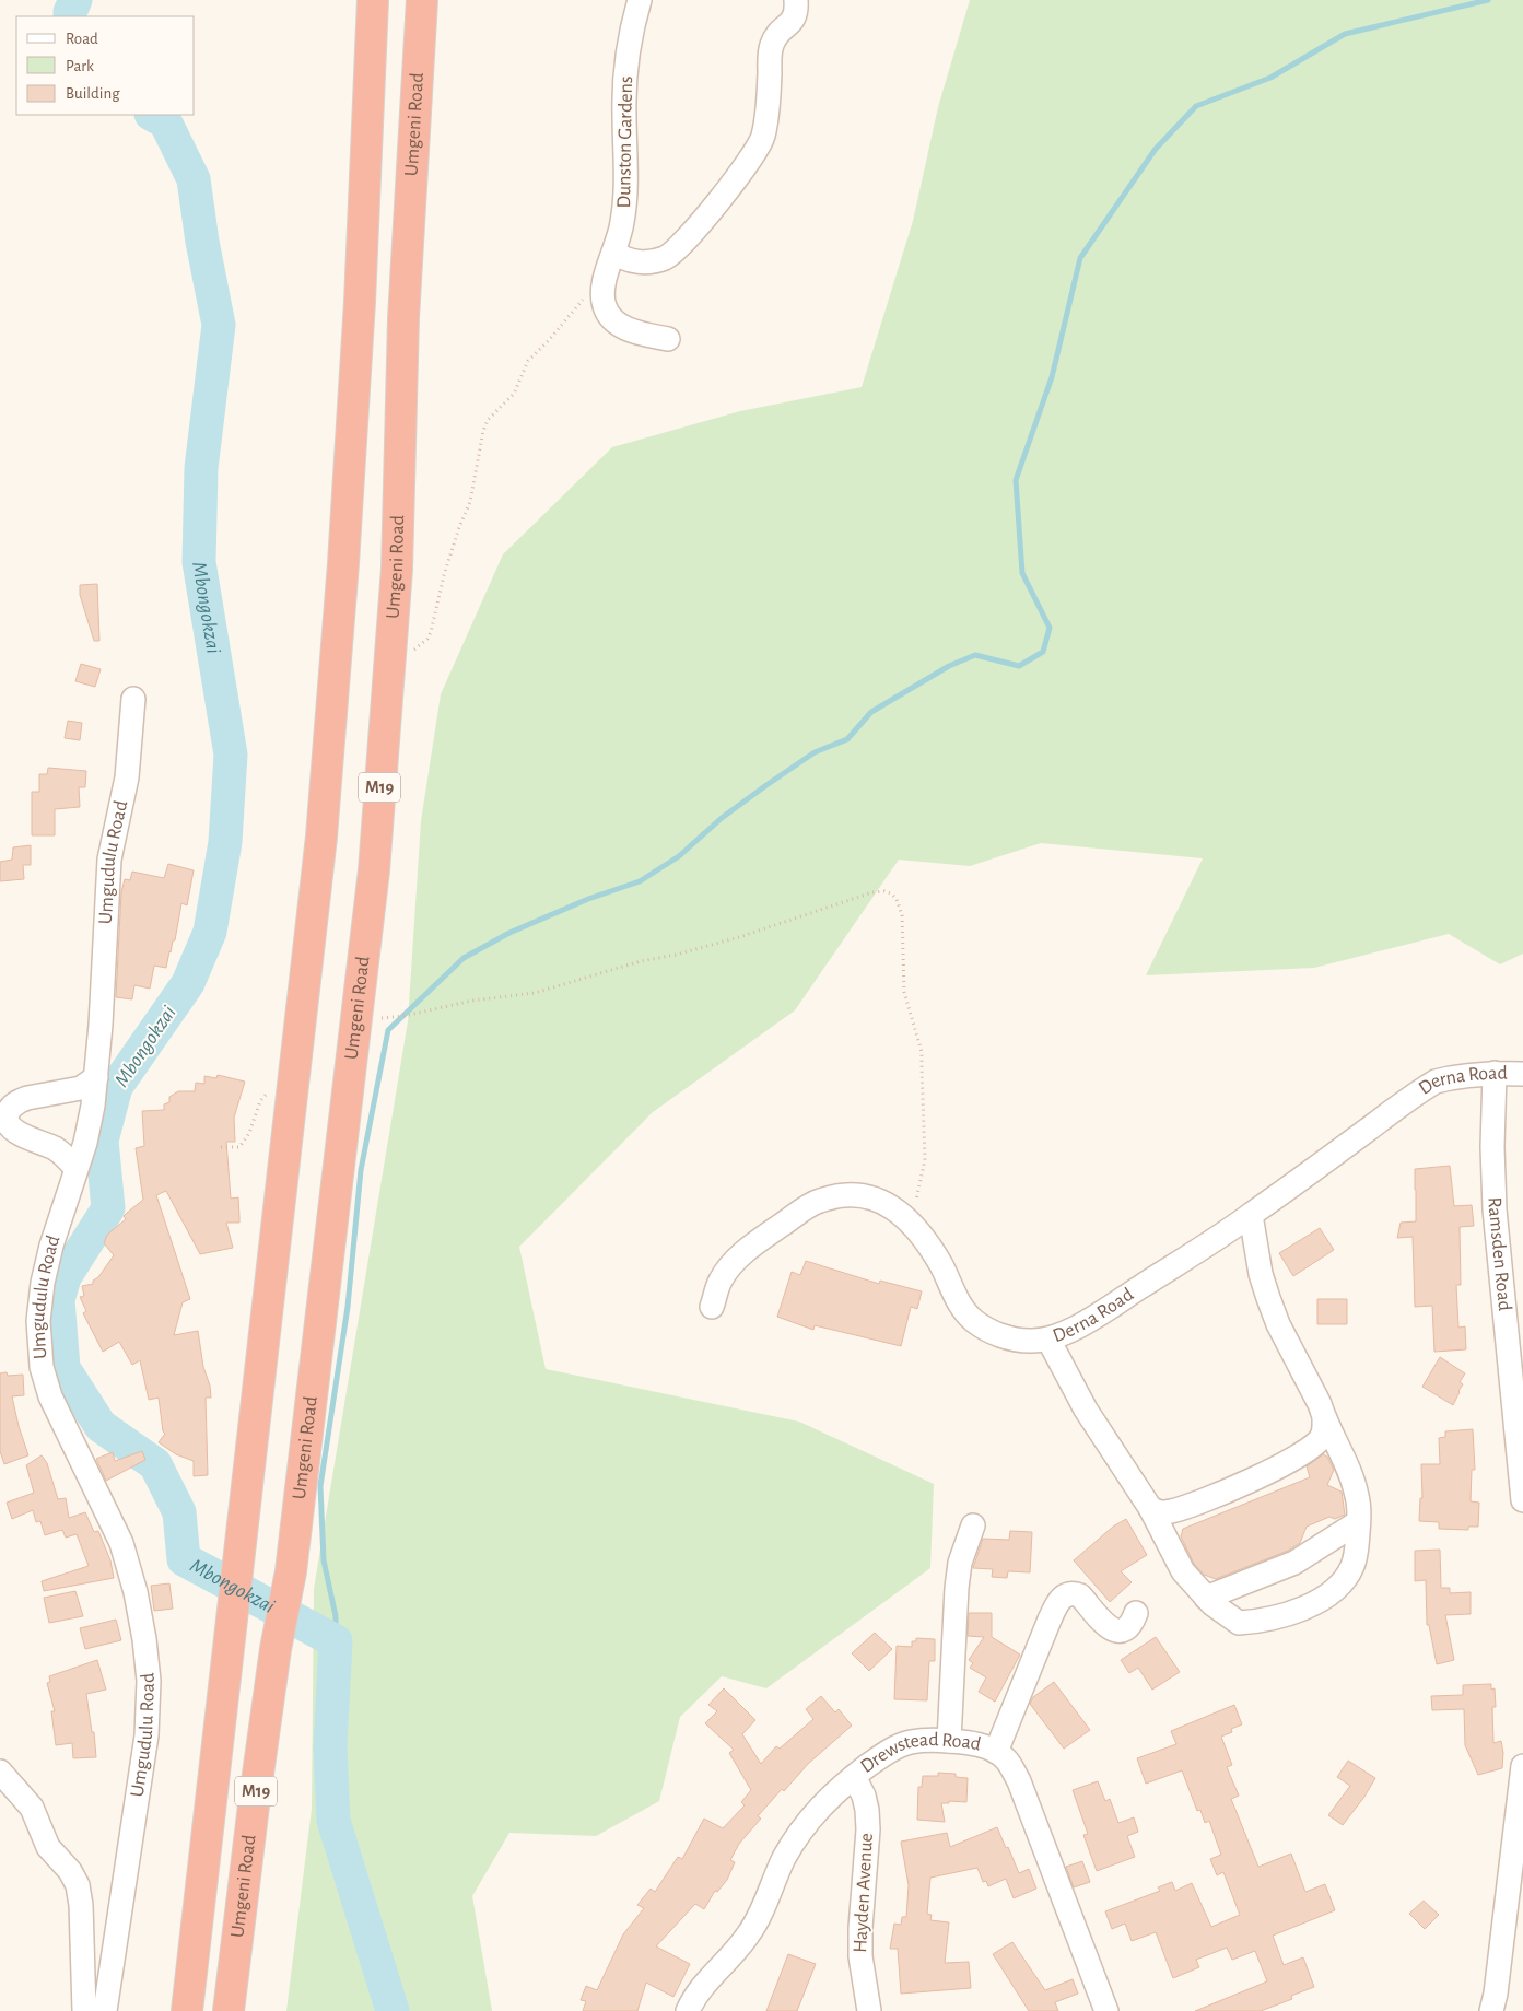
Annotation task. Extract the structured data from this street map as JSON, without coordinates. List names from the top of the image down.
{
  "streets": {
    "highway": ["Umgeni Road", "M19"],
    "street": [
      "Dunston Gardens",
      "Umgudulu Road",
      "Derna Road",
      "Ramsden Road",
      "Drewstead Road",
      "Hayden Avenue"
    ]
  },
  "crossings": [
    ["Derna Road", "Ramsden Road"],
    ["Drewstead Road", "Hayden Avenue"]
  ],
  "water": ["Mbongokzai"],
  "legend": ["Road", "Park", "Building"]
}
